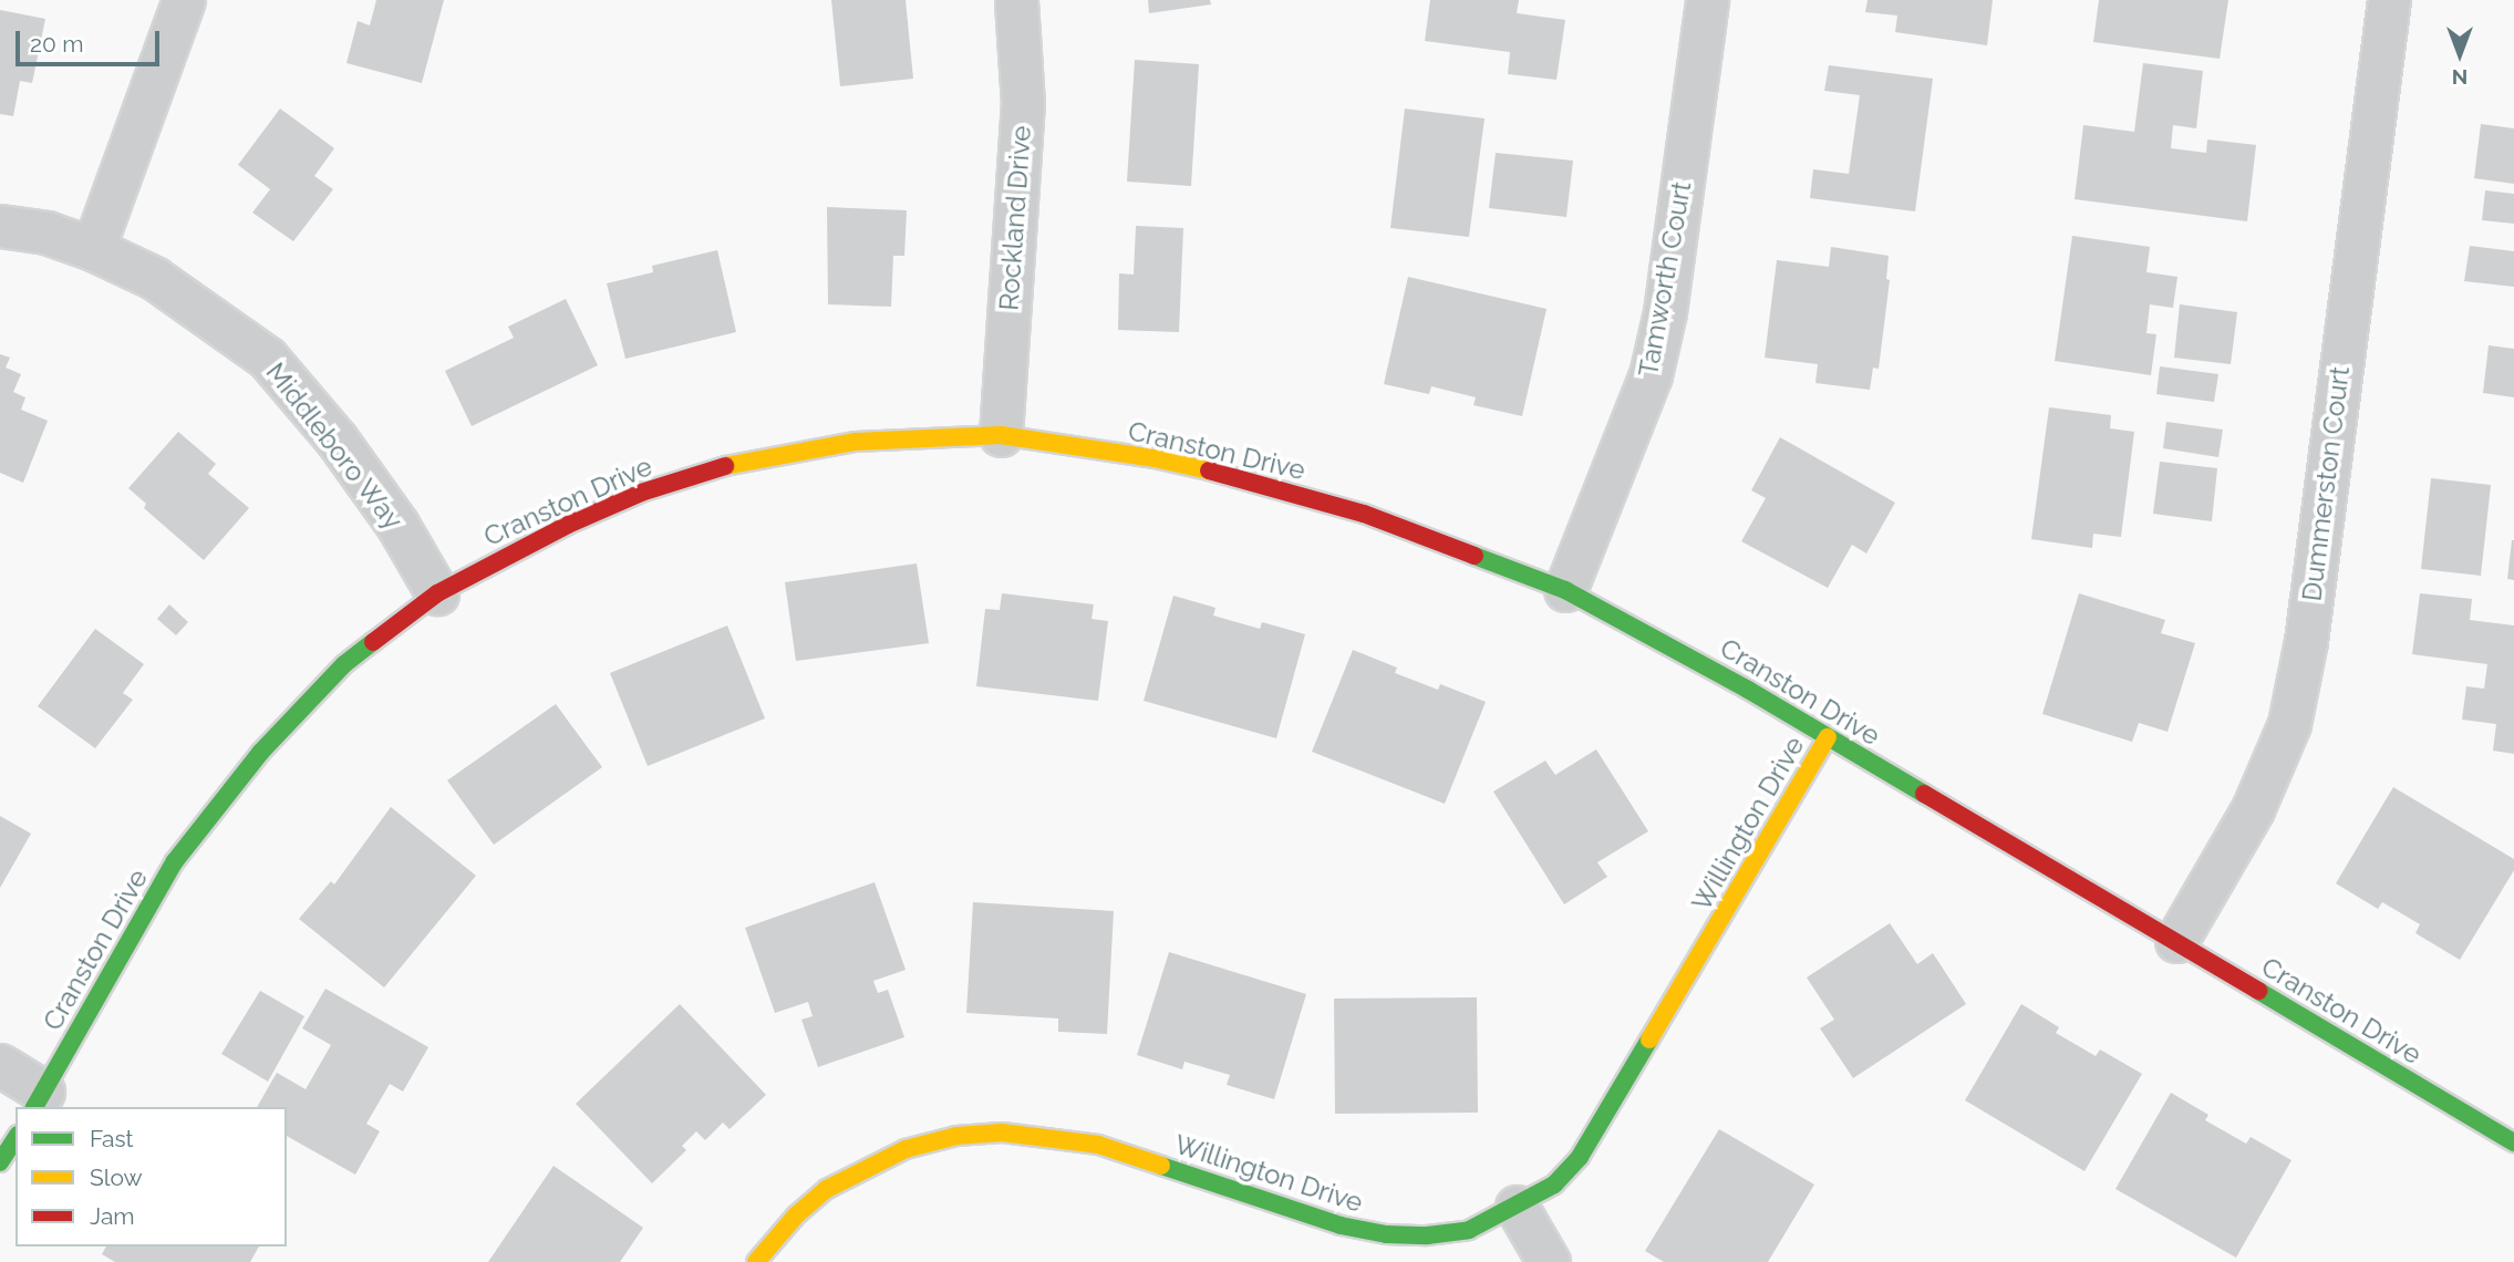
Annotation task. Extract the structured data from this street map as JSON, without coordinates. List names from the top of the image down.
{
  "streets": {
    "street": [
      "Rockland Drive",
      "Tamworth Court",
      "Middleboro Way",
      "Cranston Drive",
      "Dummerston Court",
      "Willington Drive"
    ]
  },
  "crossings": [
    ["Rockland Drive", "Cranston Drive"],
    ["Tamworth Court", "Cranston Drive"],
    ["Middleboro Way", "Cranston Drive"],
    ["Cranston Drive", "Dummerston Court"],
    ["Cranston Drive", "Willington Drive"]
  ],
  "legend": ["Fast", "Slow", "Jam"],
  "scale_bar": "20 m",
  "north": "bottom"
}
